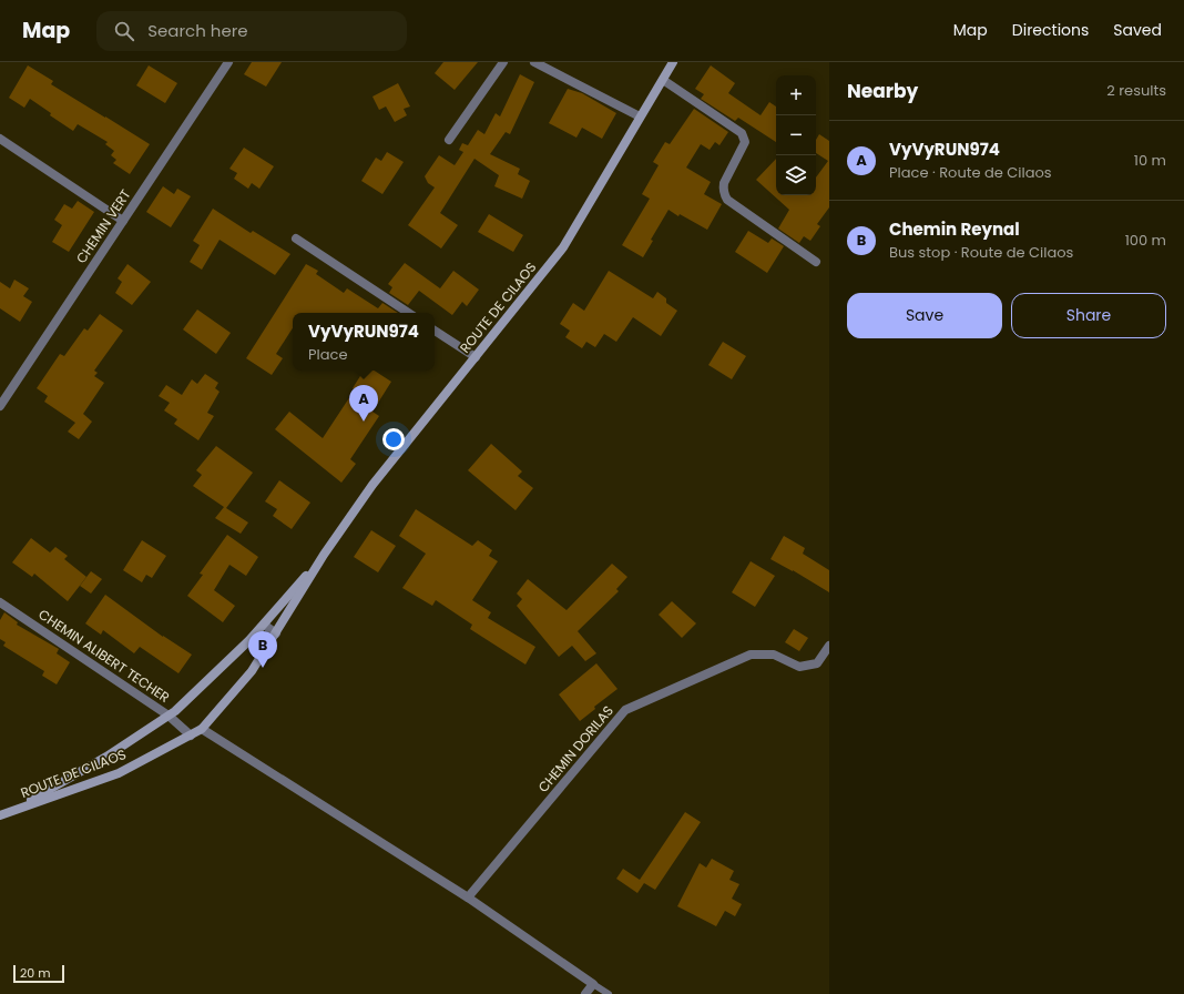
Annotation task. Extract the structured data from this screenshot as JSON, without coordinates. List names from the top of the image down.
{
  "streets": {
    "main road": ["ROUTE DE CILAOS"],
    "street": ["CHEMIN VERT", "CHEMIN ALIBERT TECHER", "CHEMIN DORILAS"]
  },
  "crossings": [
    ["ROUTE DE CILAOS", "CHEMIN ALIBERT TECHER"]
  ],
  "scale_bar": "20 m",
  "page": {
    "header": "Map",
    "search": "Search here",
    "nav": ["Map", "Directions", "Saved"],
    "heading": ["Nearby", "2 results"],
    "map_buttons": ["+", "−"],
    "list": [
      {
        "mark": "A",
        "name": "VyVyRUN974",
        "note": "Place · Route de Cilaos",
        "value": "10 m"
      },
      {
        "mark": "B",
        "name": "Chemin Reynal",
        "note": "Bus stop · Route de Cilaos",
        "value": "100 m"
      }
    ],
    "buttons": ["Save", "Share"],
    "popup": ["VyVyRUN974", "Place"],
    "pins": ["A", "B"],
    "scale": "20 m"
  }
}
